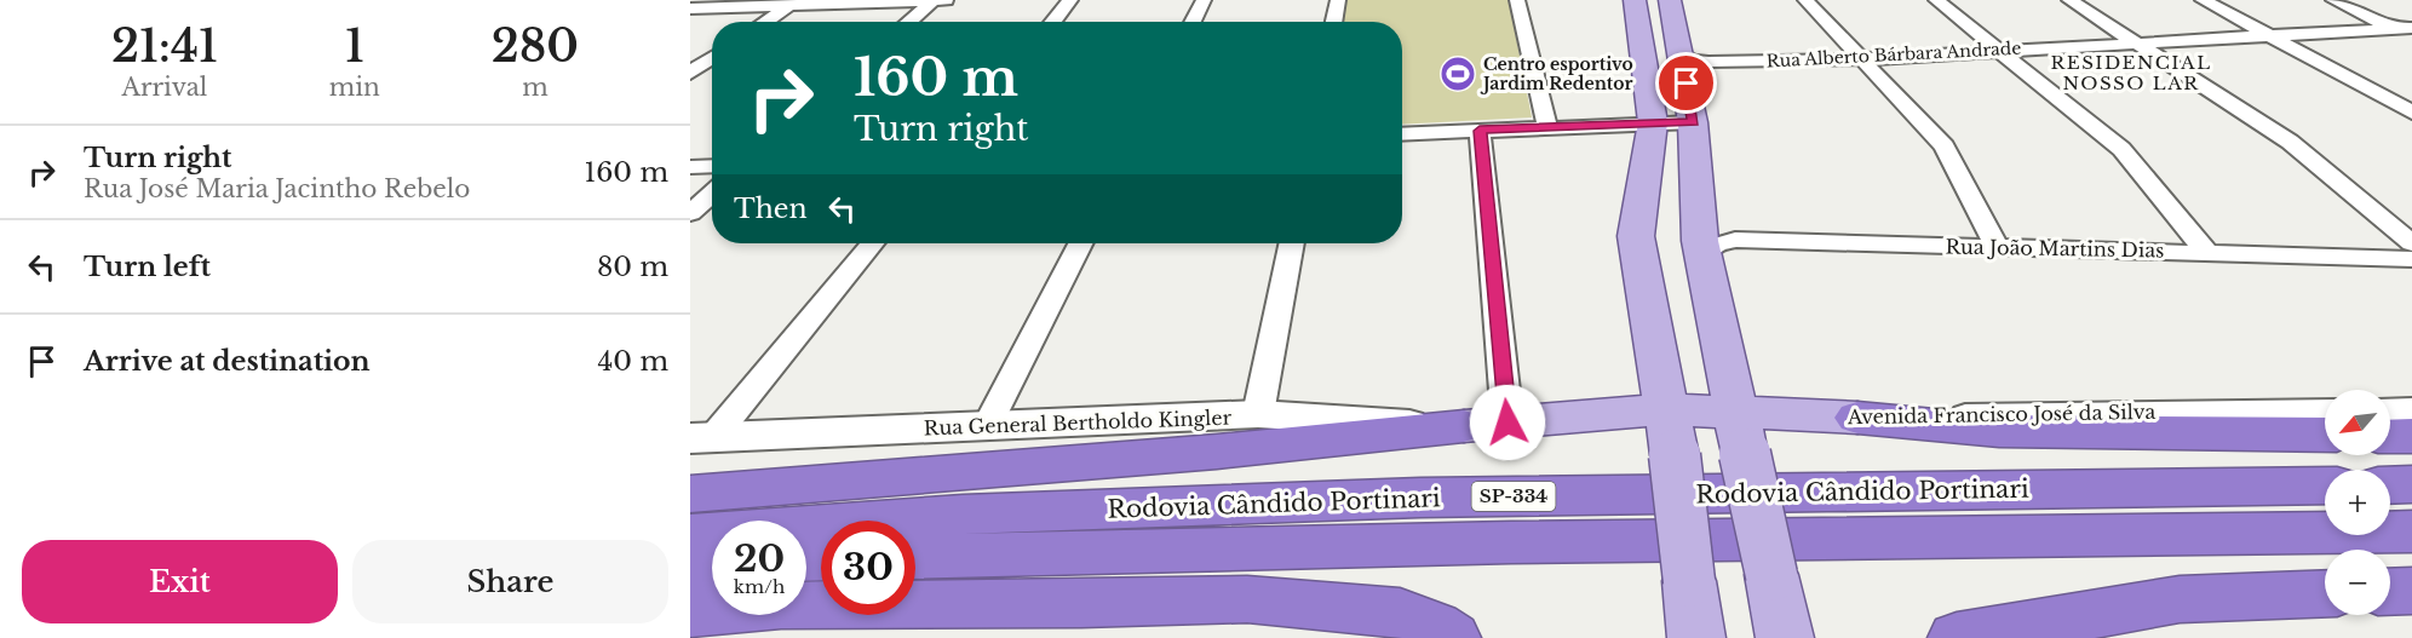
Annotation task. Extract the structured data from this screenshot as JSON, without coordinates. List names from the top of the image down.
{
  "streets": {
    "highway": ["Rodovia Cândido Portinari", "SP-334"],
    "main road": ["Avenida Francisco José da Silva"],
    "street": ["Rua Alberto Bárbara Andrade", "Rua João Martins Dias", "Rua General Bertholdo Kingler"]
  },
  "crossings": [
    ["Avenida Francisco José da Silva", "Rua General Bertholdo Kingler"]
  ],
  "districts": ["RESIDENCIAL NOSSO LAR"],
  "places": {
    "sports": ["Centro esportivo Jardim Redentor"]
  },
  "north": "bottom left",
  "page": {
    "eta": [
      "21:41",
      "Arrival",
      "1",
      "min",
      "280",
      "m"
    ],
    "turn": ["160 m", "Turn right"],
    "list": [
      {
        "name": "Turn right",
        "note": "Rua José Maria Jacintho Rebelo",
        "value": "160 m"
      },
      {
        "name": "Turn left",
        "value": "80 m"
      },
      {
        "name": "Arrive at destination",
        "value": "40 m"
      }
    ],
    "then": "Then",
    "map_buttons": ["+", "−"],
    "speed": "20 km/h",
    "limit": "30",
    "buttons": ["Exit", "Share"]
  }
}
